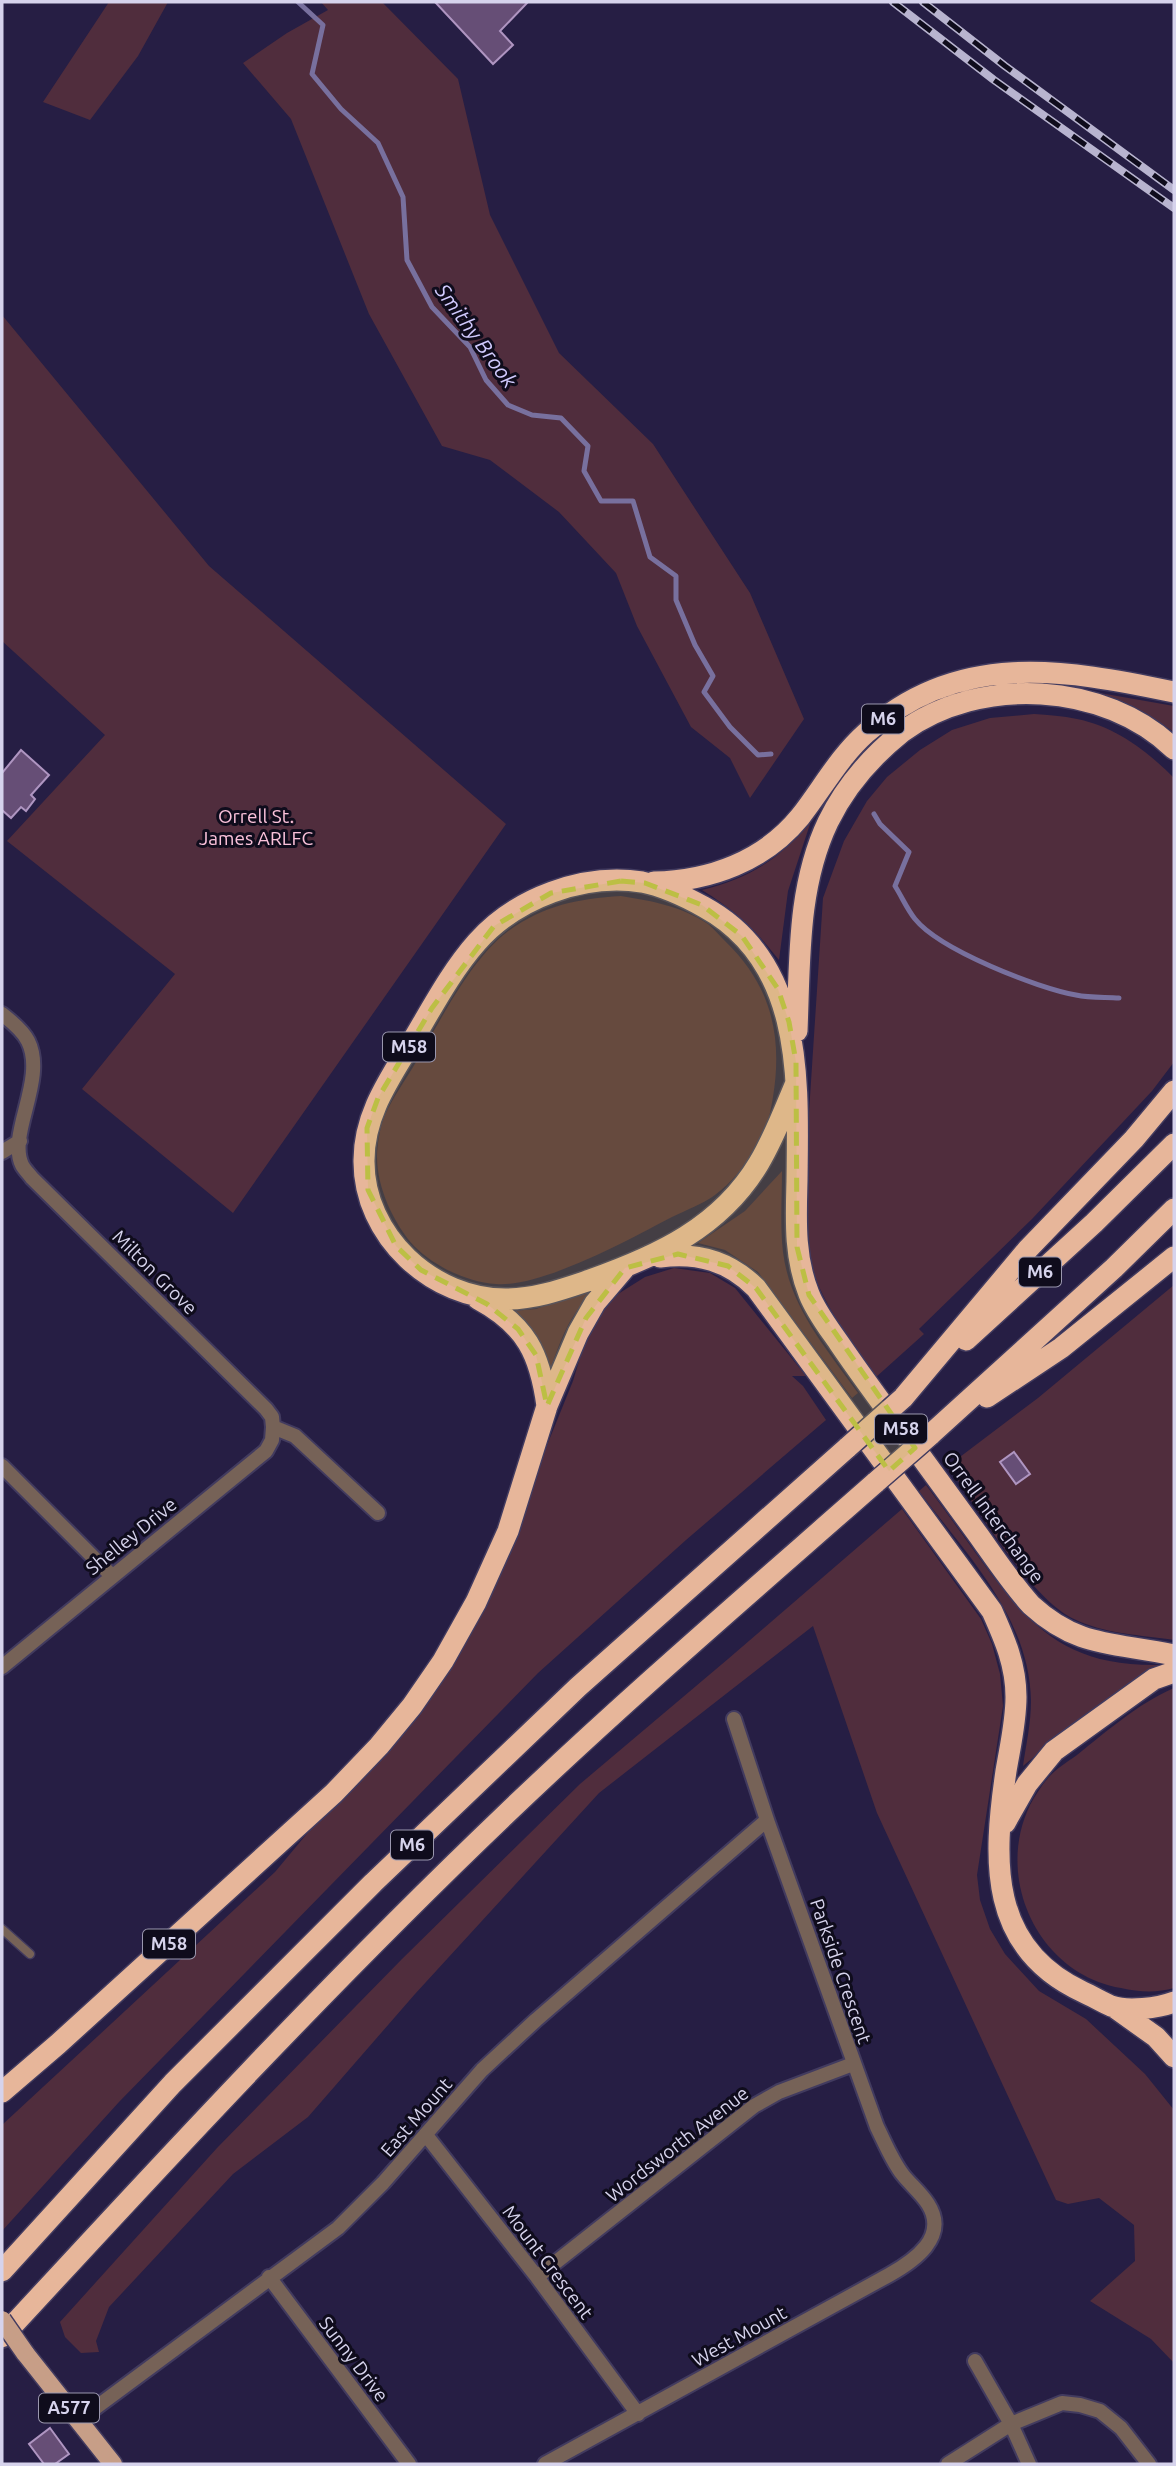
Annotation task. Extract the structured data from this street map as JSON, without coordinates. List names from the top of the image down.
{
  "streets": {
    "highway": ["M6", "M58", "Orrell Interchange"],
    "main road": ["A577"],
    "street": [
      "Milton Grove",
      "Shelley Drive",
      "Parkside Crescent",
      "East Mount",
      "Wordsworth Avenue",
      "Mount Crescent",
      "West Mount",
      "Sunny Drive"
    ]
  },
  "crossings": [
    ["M6", "Orrell Interchange"],
    ["M58", "Orrell Interchange"],
    ["Milton Grove", "Shelley Drive"],
    ["Parkside Crescent", "East Mount"],
    ["Parkside Crescent", "Wordsworth Avenue"],
    ["Parkside Crescent", "West Mount"],
    ["East Mount", "Mount Crescent"],
    ["East Mount", "Sunny Drive"],
    ["East Mount", "A577"],
    ["Wordsworth Avenue", "Mount Crescent"],
    ["Mount Crescent", "West Mount"]
  ],
  "water": ["Smithy Brook"],
  "parks": ["Orrell St. James ARLFC"]
}
